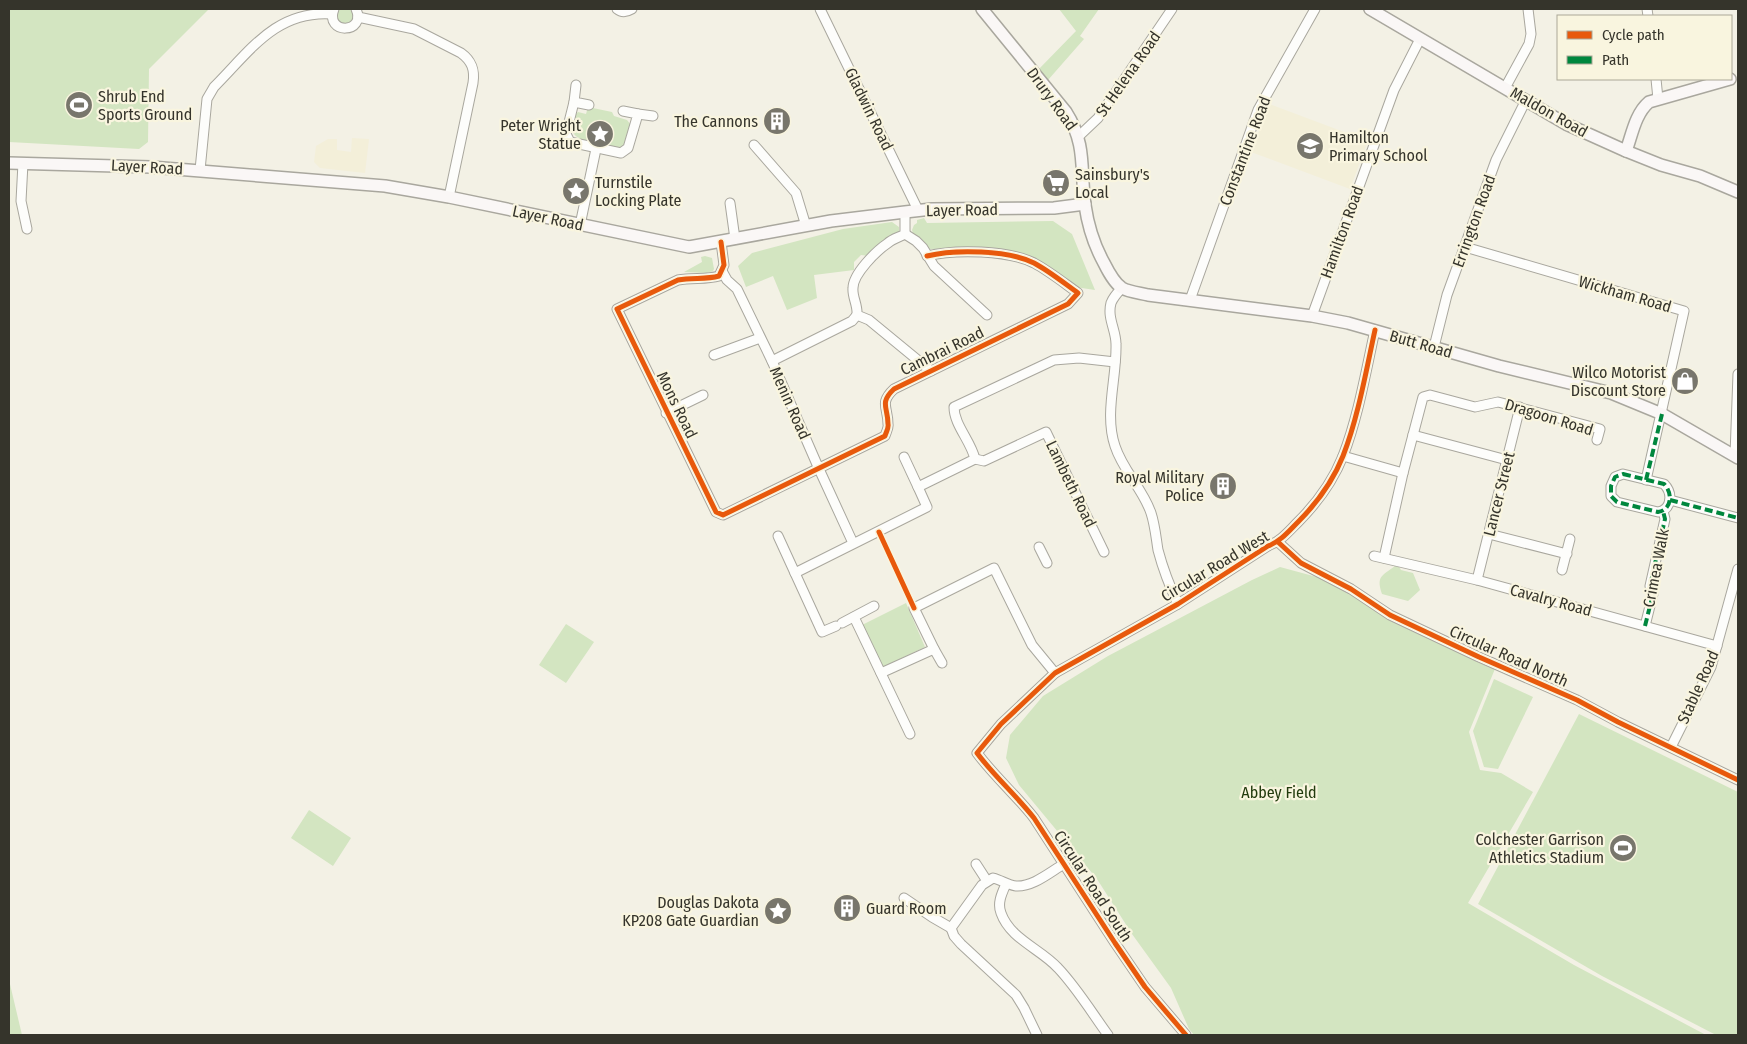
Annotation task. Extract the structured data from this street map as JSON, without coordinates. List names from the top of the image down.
{
  "streets": {
    "main road": [
      "Drury Road",
      "Maldon Road",
      "Layer Road",
      "Butt Road"
    ],
    "street": [
      "St Helena Road",
      "Gladwin Road",
      "Constantine Road",
      "Errington Road",
      "Hamilton Road",
      "Wickham Road",
      "Cambrai Road",
      "Menin Road",
      "Mons Road",
      "Dragoon Road",
      "Lambeth Road",
      "Lancer Street",
      "Circular Road West",
      "Crimea Walk",
      "Cavalry Road",
      "Circular Road North",
      "Stable Road",
      "Circular Road South"
    ]
  },
  "crossings": [
    ["St Helena Road", "Drury Road"],
    ["Drury Road", "Layer Road"],
    ["Gladwin Road", "Layer Road"],
    ["Maldon Road", "Errington Road"],
    ["Maldon Road", "Hamilton Road"],
    ["Constantine Road", "Butt Road"],
    ["Errington Road", "Wickham Road"],
    ["Errington Road", "Butt Road"],
    ["Hamilton Road", "Butt Road"],
    ["Wickham Road", "Butt Road"],
    ["Butt Road", "Circular Road West"],
    ["Cambrai Road", "Menin Road"],
    ["Cambrai Road", "Mons Road"],
    ["Menin Road", "Mons Road"],
    ["Dragoon Road", "Lancer Street"],
    ["Lancer Street", "Cavalry Road"],
    ["Circular Road West", "Circular Road North"],
    ["Circular Road West", "Circular Road South"],
    ["Crimea Walk", "Cavalry Road"],
    ["Cavalry Road", "Stable Road"],
    ["Circular Road North", "Stable Road"]
  ],
  "parks": ["Abbey Field"],
  "places": {
    "sports": ["Shrub End Sports Ground", "Colchester Garrison Athletics Stadium"],
    "building": ["The Cannons", "Royal Military Police", "Guard Room"],
    "place": ["Peter Wright Statue", "Turnstile Locking Plate", "Douglas Dakota KP208 Gate Guardian"],
    "school or university": ["Hamilton Primary School"],
    "supermarket": ["Sainsbury's Local"],
    "shop": ["Wilco Motorist Discount Store"]
  },
  "legend": ["Cycle path", "Path"]
}
